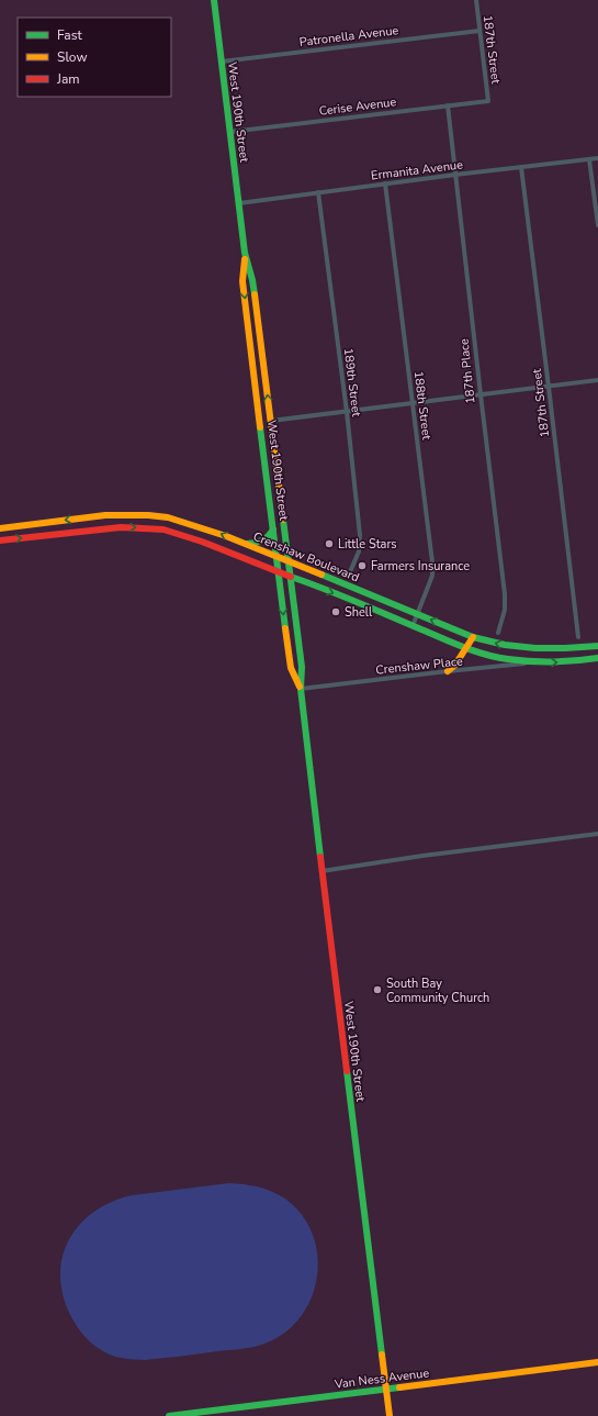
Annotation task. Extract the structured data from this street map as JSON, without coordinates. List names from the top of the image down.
{
  "streets": {
    "main road": ["West 190th Street", "Crenshaw Boulevard", "Van Ness Avenue"],
    "street": [
      "Patronella Avenue",
      "187th Street",
      "Cerise Avenue",
      "Ermanita Avenue",
      "187th Place",
      "189th Street",
      "188th Street",
      "Crenshaw Place"
    ]
  },
  "crossings": [
    ["Patronella Avenue", "187th Street"],
    ["Patronella Avenue", "West 190th Street"],
    ["187th Street", "Cerise Avenue"],
    ["187th Street", "Ermanita Avenue"],
    ["Cerise Avenue", "West 190th Street"],
    ["Cerise Avenue", "187th Place"],
    ["West 190th Street", "Ermanita Avenue"],
    ["West 190th Street", "Crenshaw Boulevard"],
    ["West 190th Street", "Crenshaw Place"],
    ["West 190th Street", "Van Ness Avenue"],
    ["Ermanita Avenue", "187th Place"],
    ["Ermanita Avenue", "189th Street"],
    ["Ermanita Avenue", "188th Street"],
    ["188th Street", "Crenshaw Boulevard"],
    ["Crenshaw Boulevard", "Crenshaw Place"]
  ],
  "places": [
    "Little Stars",
    "Farmers Insurance",
    "Shell",
    "South Bay Community Church"
  ],
  "legend": ["Fast", "Slow", "Jam"]
}
